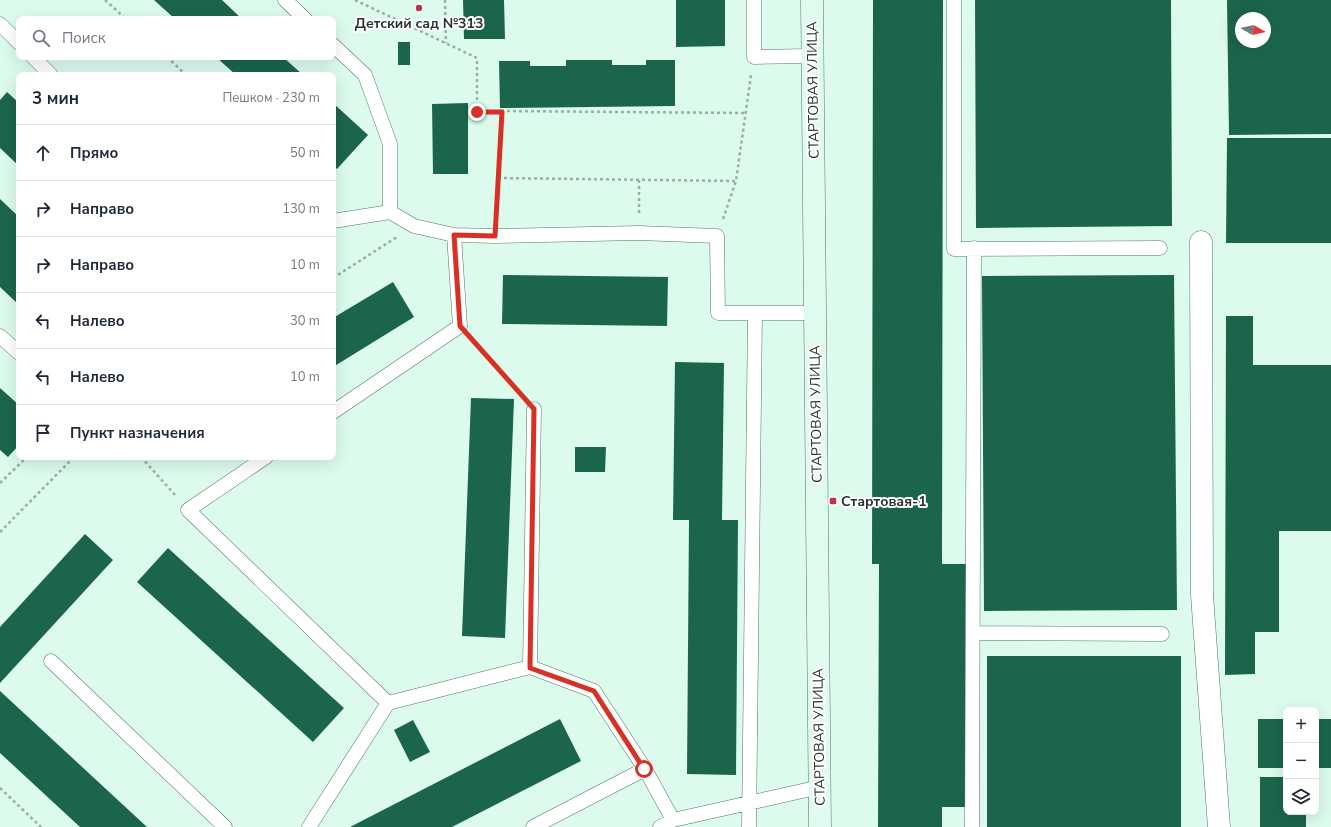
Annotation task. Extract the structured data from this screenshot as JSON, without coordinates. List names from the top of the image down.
{
  "streets": {
    "street": ["СТАРТОВАЯ УЛИЦА"]
  },
  "places": {
    "other": ["Детский сад №313"],
    "transit": ["Стартовая-1"]
  },
  "north": "right",
  "page": {
    "search": "Поиск",
    "heading": ["3 мин", "Пешком · 230 m"],
    "list": [
      ["Прямо", "50 m"],
      ["Направо", "130 m"],
      ["Направо", "10 m"],
      ["Налево", "30 m"],
      ["Налево", "10 m"],
      "Пункт назначения"
    ],
    "map_buttons": ["+", "−"]
  }
}
